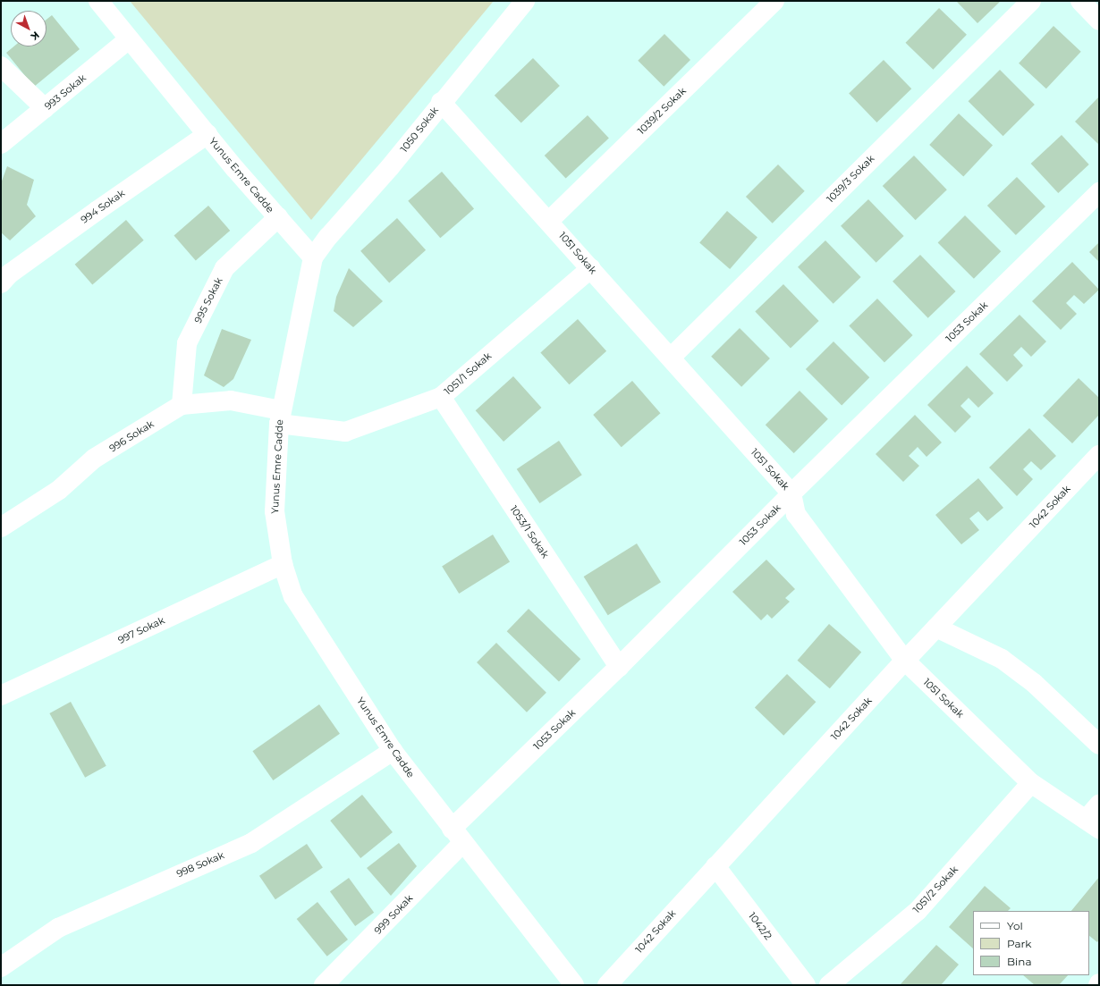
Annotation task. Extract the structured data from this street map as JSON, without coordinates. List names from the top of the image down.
{
  "streets": {
    "street": [
      "993 Sokak",
      "1039/2 Sokak",
      "1050 Sokak",
      "Yunus Emre Cadde",
      "1039/3 Sokak",
      "994 Sokak",
      "1051 Sokak",
      "995 Sokak",
      "1053 Sokak",
      "1051/1 Sokak",
      "996 Sokak",
      "1042 Sokak",
      "1053/1 Sokak",
      "997 Sokak",
      "998 Sokak",
      "1051/2 Sokak",
      "999 Sokak",
      "1042/2"
    ]
  },
  "crossings": [
    ["993 Sokak", "Yunus Emre Cadde"],
    ["1039/2 Sokak", "1051 Sokak"],
    ["1050 Sokak", "Yunus Emre Cadde"],
    ["1050 Sokak", "1051 Sokak"],
    ["Yunus Emre Cadde", "994 Sokak"],
    ["Yunus Emre Cadde", "995 Sokak"],
    ["Yunus Emre Cadde", "1053 Sokak"],
    ["Yunus Emre Cadde", "1051/1 Sokak"],
    ["Yunus Emre Cadde", "996 Sokak"],
    ["Yunus Emre Cadde", "997 Sokak"],
    ["Yunus Emre Cadde", "998 Sokak"],
    ["Yunus Emre Cadde", "999 Sokak"],
    ["1039/3 Sokak", "1051 Sokak"],
    ["1051 Sokak", "1053 Sokak"],
    ["1051 Sokak", "1051/1 Sokak"],
    ["1051 Sokak", "1042 Sokak"],
    ["1051 Sokak", "1051/2 Sokak"],
    ["995 Sokak", "996 Sokak"],
    ["1053 Sokak", "1053/1 Sokak"],
    ["1053 Sokak", "999 Sokak"],
    ["1051/1 Sokak", "996 Sokak"],
    ["1051/1 Sokak", "1053/1 Sokak"],
    ["1042 Sokak", "1042/2"]
  ],
  "legend": ["Yol", "Park", "Bina"],
  "north": "bottom right"
}
